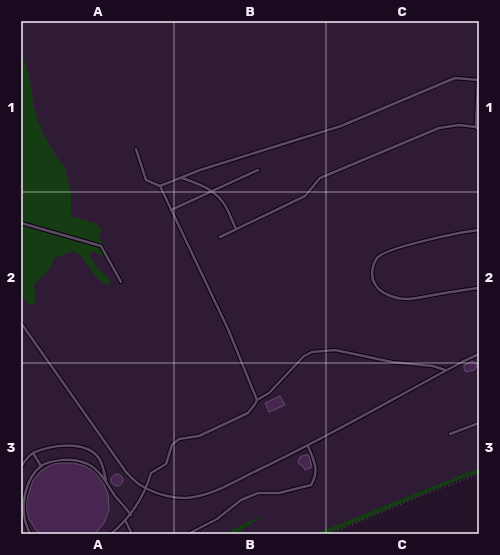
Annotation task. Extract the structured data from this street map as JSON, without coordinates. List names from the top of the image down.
{
  "grid": {
    "columns": ["A", "B", "C"],
    "rows": ["1", "2", "3"]
  }
}
